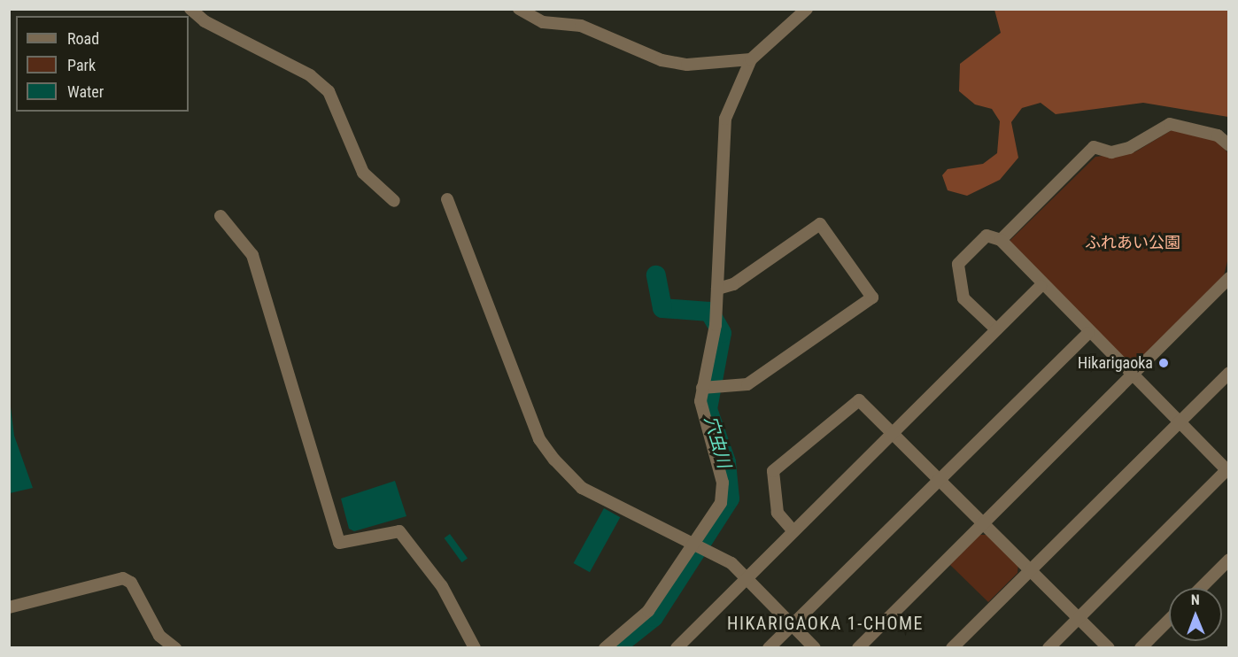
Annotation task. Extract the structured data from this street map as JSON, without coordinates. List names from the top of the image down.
{
  "districts": ["HIKARIGAOKA 1-CHOME"],
  "water": ["穴虫川"],
  "parks": ["ふれあい公園"],
  "places": ["Hikarigaoka"],
  "legend": ["Road", "Park", "Water"],
  "north": "top"
}
